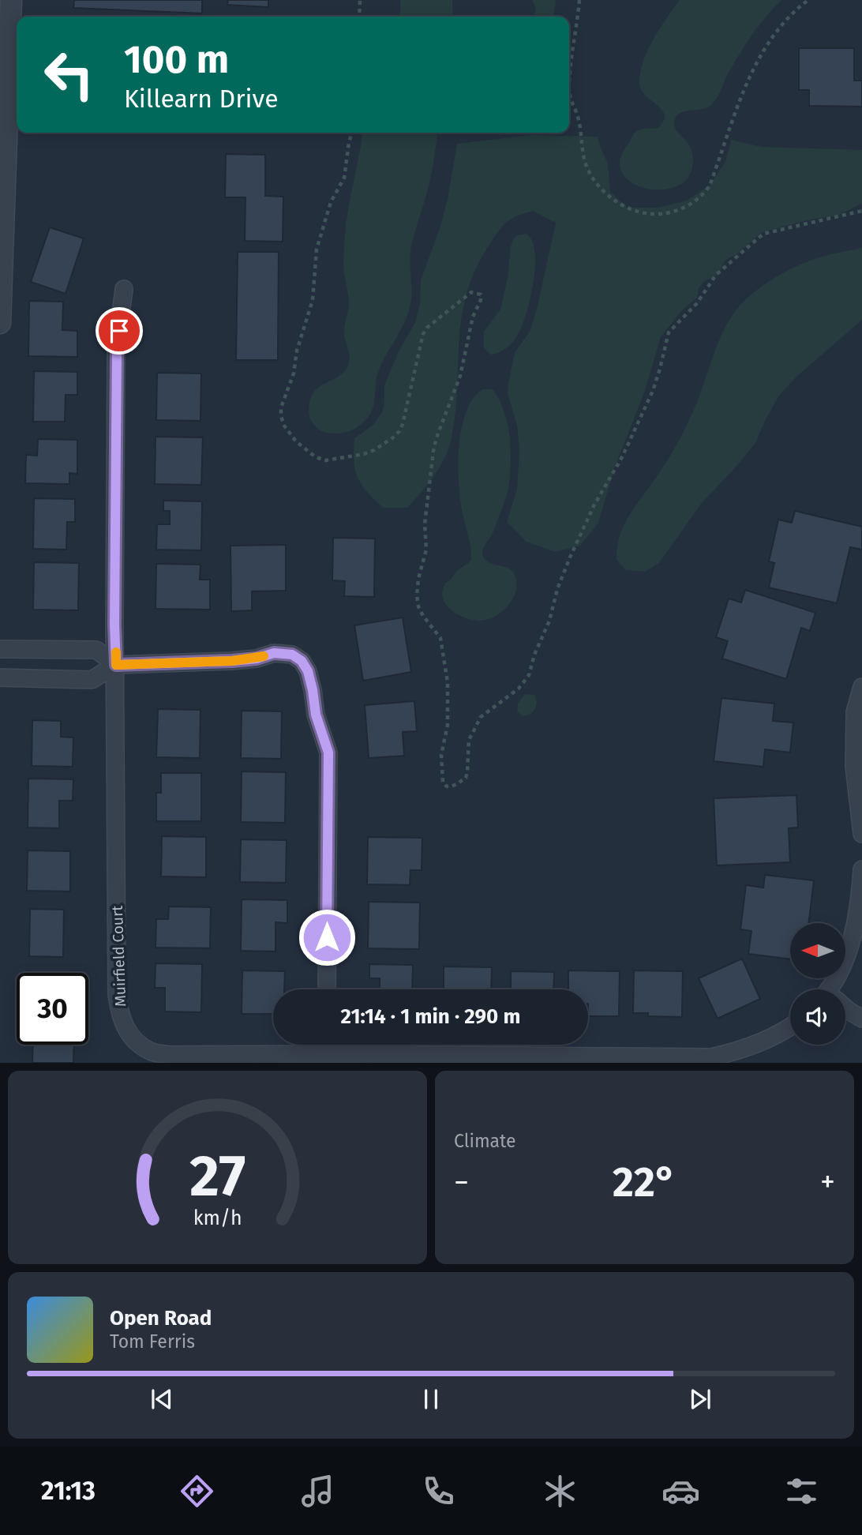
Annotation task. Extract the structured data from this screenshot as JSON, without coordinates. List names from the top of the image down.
{
  "streets": {
    "street": ["Muirfield Court"]
  },
  "north": "left",
  "page": {
    "turn": ["100 m", "Killearn Drive"],
    "limit": "30",
    "trip": "21:14 · 1 min · 290 m",
    "tile": "Climate",
    "heat": ["−", "22°", "+"],
    "song": ["Open Road", "Tom Ferris"],
    "tabs": "21:13",
    "gauge": ["27", "km/h"]
  }
}
